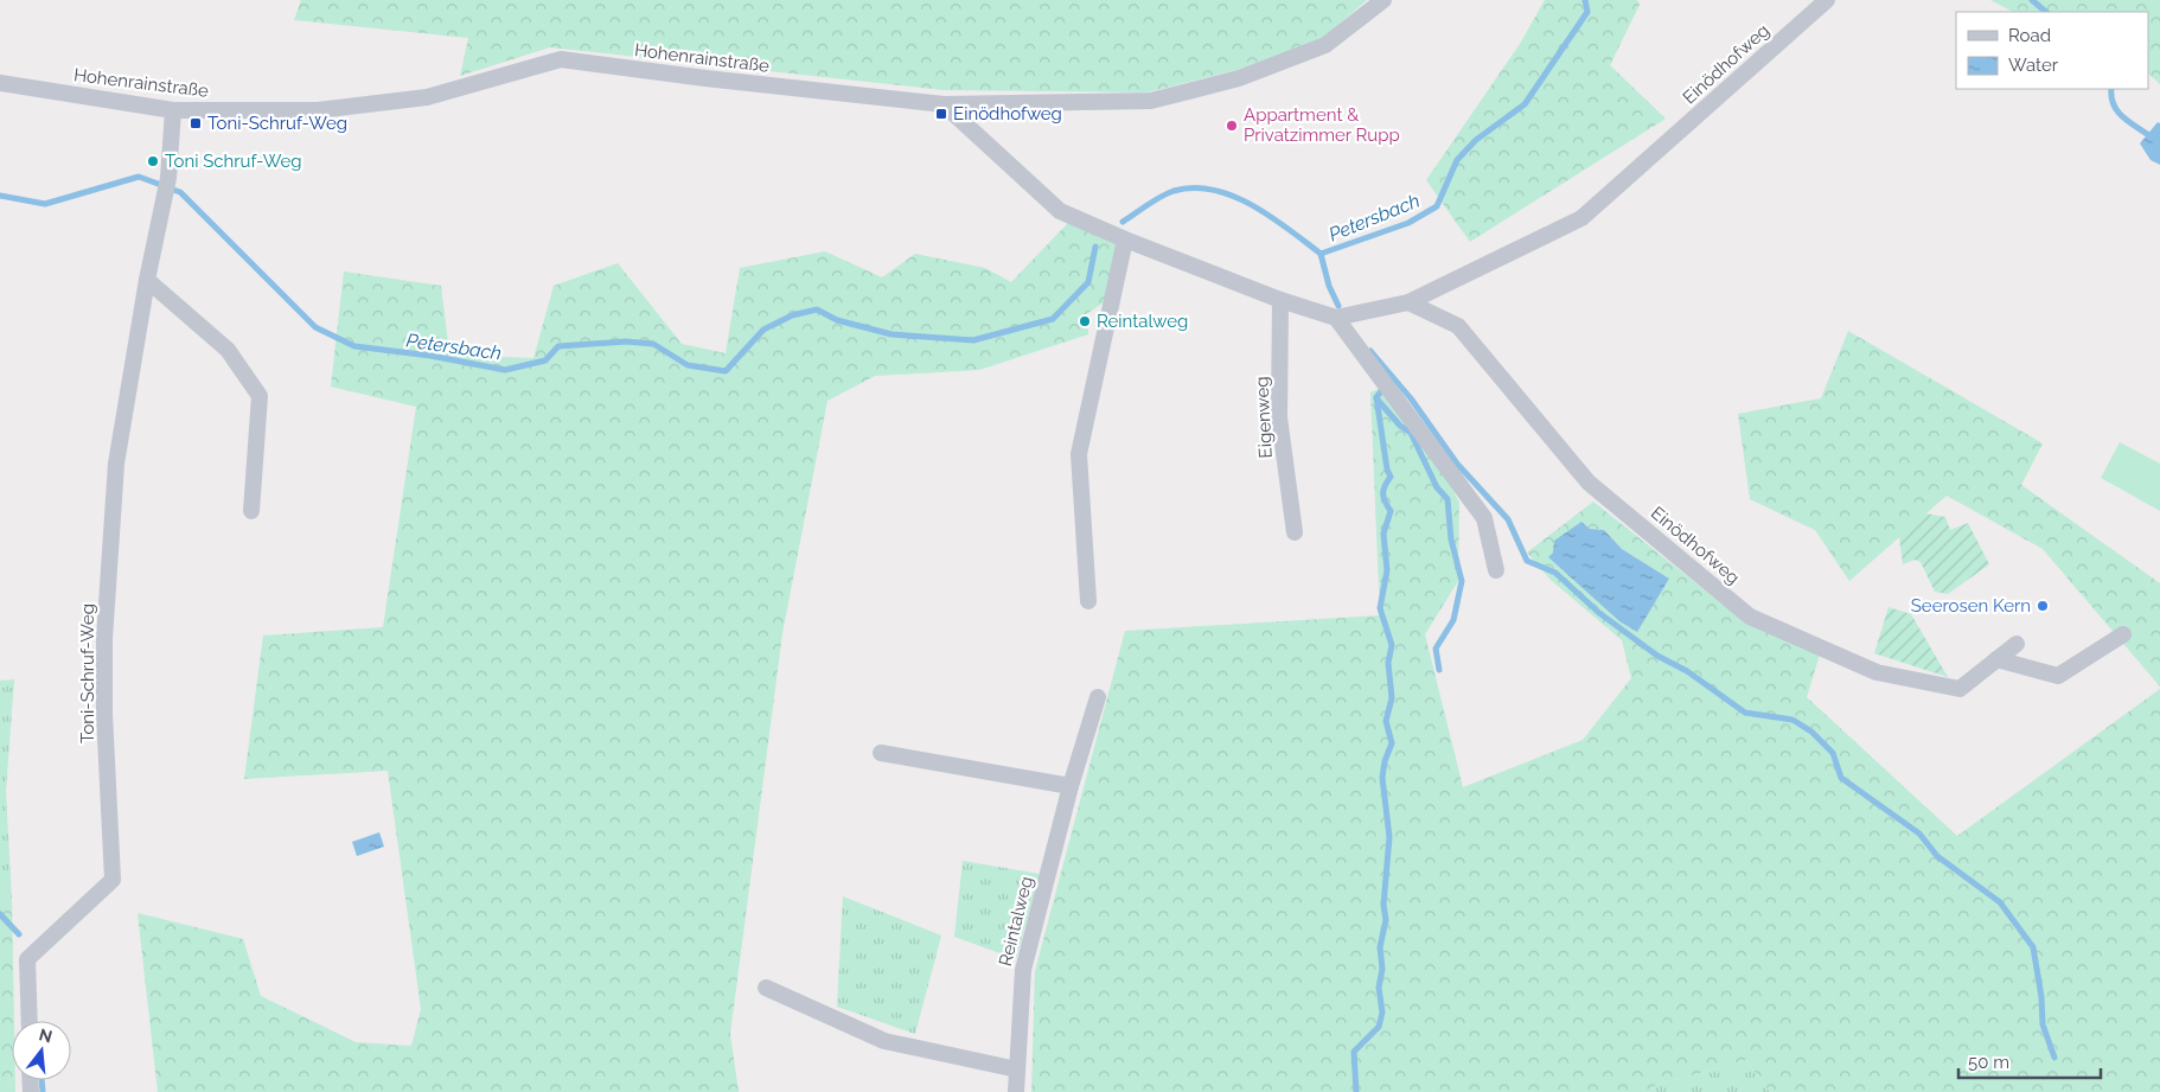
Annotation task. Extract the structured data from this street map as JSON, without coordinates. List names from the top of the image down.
{
  "streets": {
    "street": [
      "Hohenrainstraße",
      "Einödhofweg",
      "Eigenweg",
      "Toni-Schruf-Weg",
      "Reintalweg"
    ]
  },
  "crossings": [
    ["Hohenrainstraße", "Einödhofweg"],
    ["Hohenrainstraße", "Toni-Schruf-Weg"],
    ["Einödhofweg", "Eigenweg"]
  ],
  "water": ["Petersbach"],
  "places": {
    "transit": ["Einödhofweg", "Toni-Schruf-Weg"],
    "other": [
      "Appartment & Privatzimmer Rupp",
      "Toni Schruf-Weg",
      "Reintalweg",
      "Seerosen Kern"
    ]
  },
  "legend": ["Road", "Water"],
  "scale_bar": "50 m",
  "north": "top"
}
